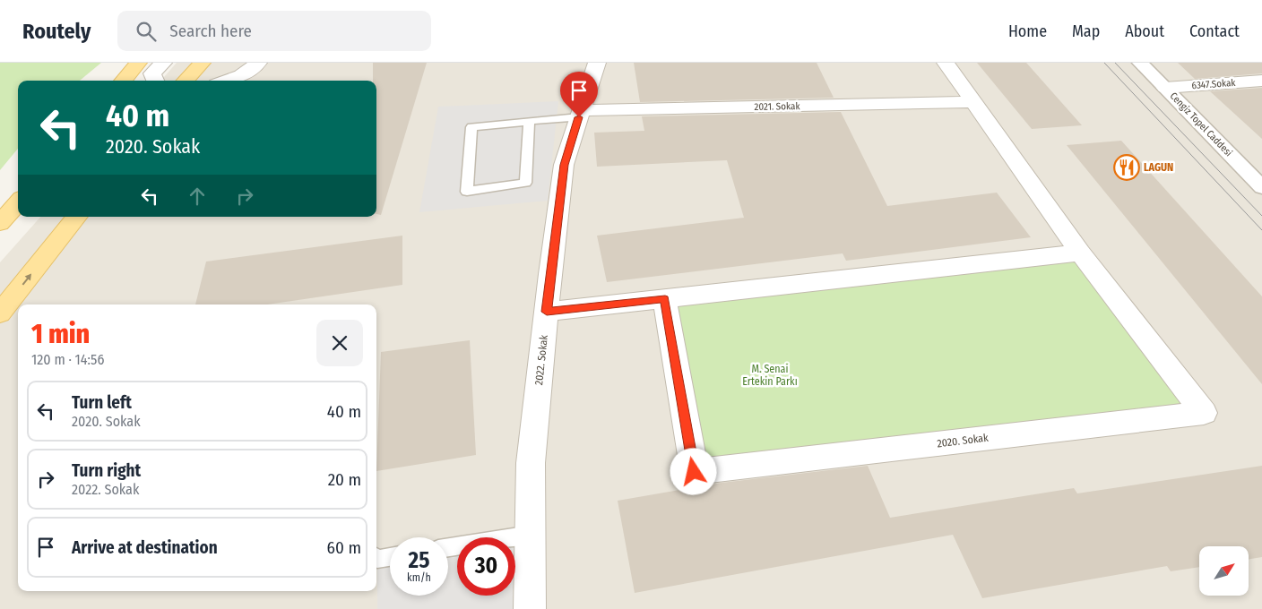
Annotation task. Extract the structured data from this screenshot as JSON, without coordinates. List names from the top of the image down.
{
  "streets": {
    "street": [
      "6347.Sokak",
      "2021. Sokak",
      "Cengiz Topel Caddesi",
      "2022. Sokak",
      "2020. Sokak"
    ]
  },
  "crossings": [
    ["6347.Sokak", "Cengiz Topel Caddesi"],
    ["2021. Sokak", "2022. Sokak"],
    ["2021. Sokak", "2020. Sokak"]
  ],
  "parks": ["M. Senai Ertekin Parkı"],
  "places": {
    "restaurant": ["LAGUN"]
  },
  "north": "top right",
  "page": {
    "header": "Routely",
    "search": "Search here",
    "nav": [
      "Home",
      "Map",
      "About",
      "Contact"
    ],
    "turn": ["40 m", "2020. Sokak"],
    "heading": ["1 min", "120 m · 14:56"],
    "list": [
      {
        "name": "Turn left",
        "note": "2020. Sokak",
        "value": "40 m"
      },
      {
        "name": "Turn right",
        "note": "2022. Sokak",
        "value": "20 m"
      },
      {
        "name": "Arrive at destination",
        "value": "60 m"
      }
    ],
    "speed": "25 km/h",
    "limit": "30"
  }
}
